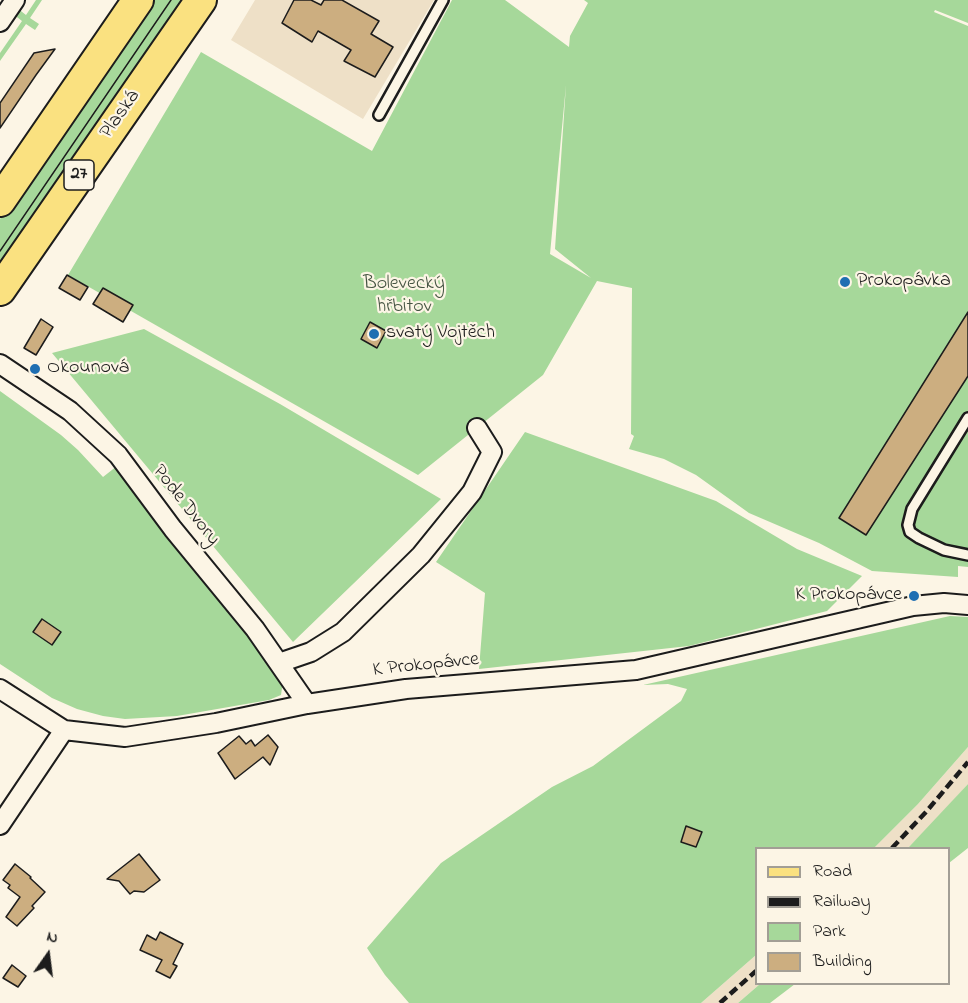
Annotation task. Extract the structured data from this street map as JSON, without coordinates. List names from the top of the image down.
{
  "streets": {
    "main road": ["Plaská", "27"],
    "street": ["Pode Dvory", "K Prokopávce"]
  },
  "crossings": [
    ["Pode Dvory", "K Prokopávce"]
  ],
  "parks": ["Bolevecký hřbitov"],
  "places": [
    "Prokopávka",
    "svatý Vojtěch",
    "Okounová",
    "K Prokopávce"
  ],
  "legend": [
    "Road",
    "Railway",
    "Park",
    "Building"
  ],
  "north": "top"
}
